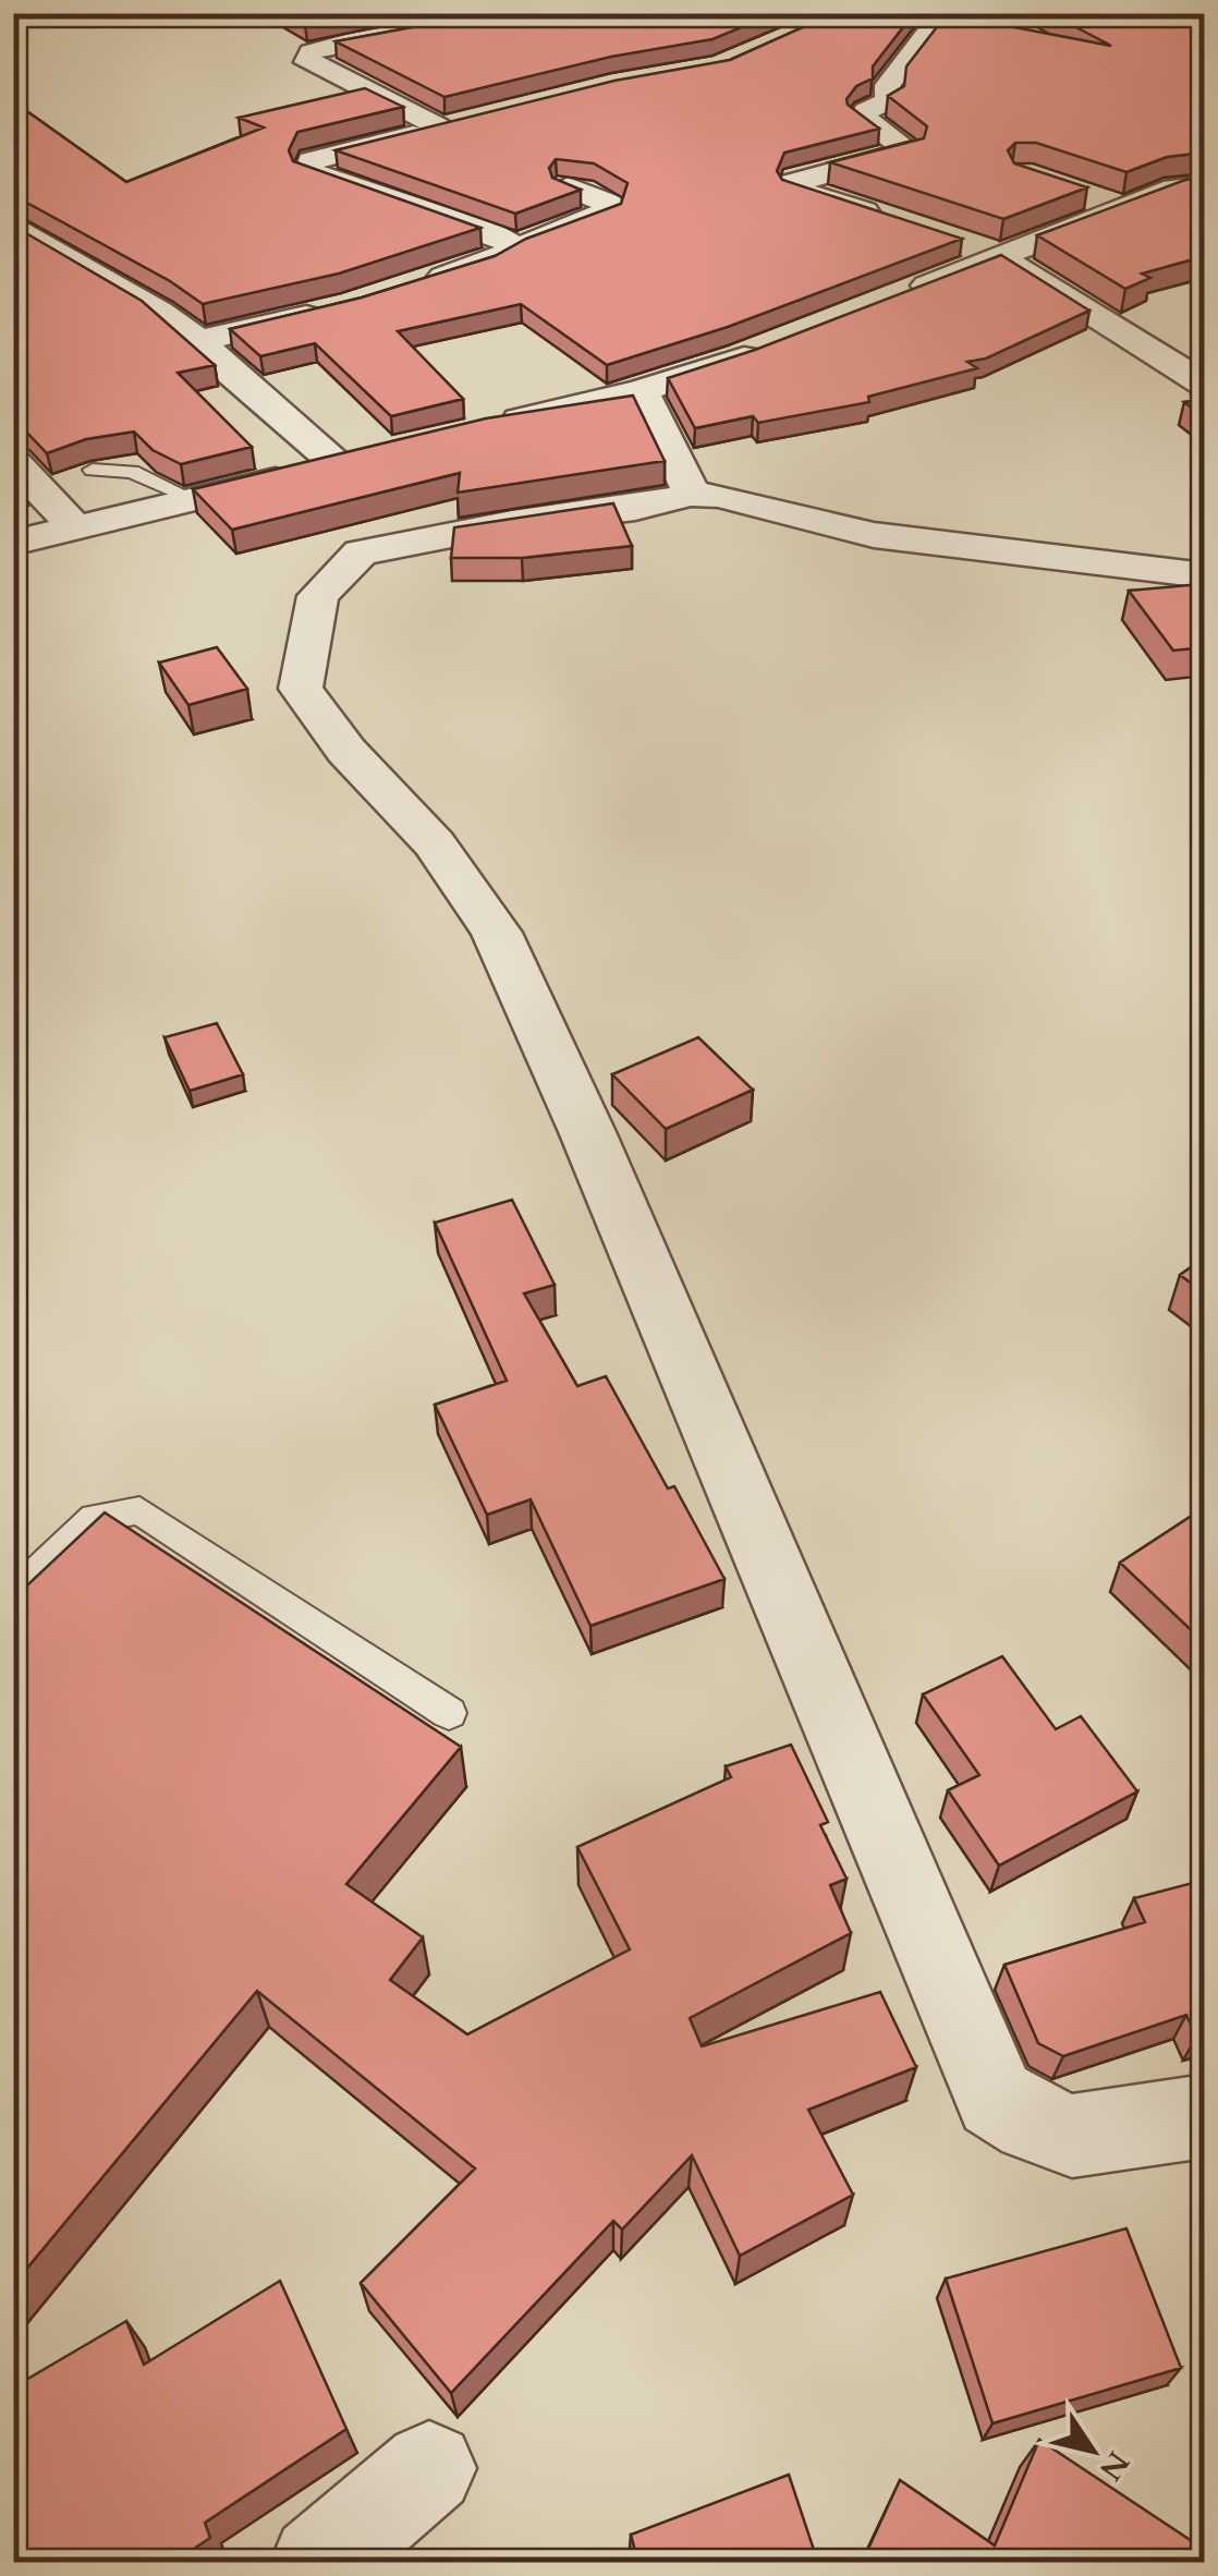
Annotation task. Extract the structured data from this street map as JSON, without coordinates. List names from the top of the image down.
{
  "north": "bottom right"
}
